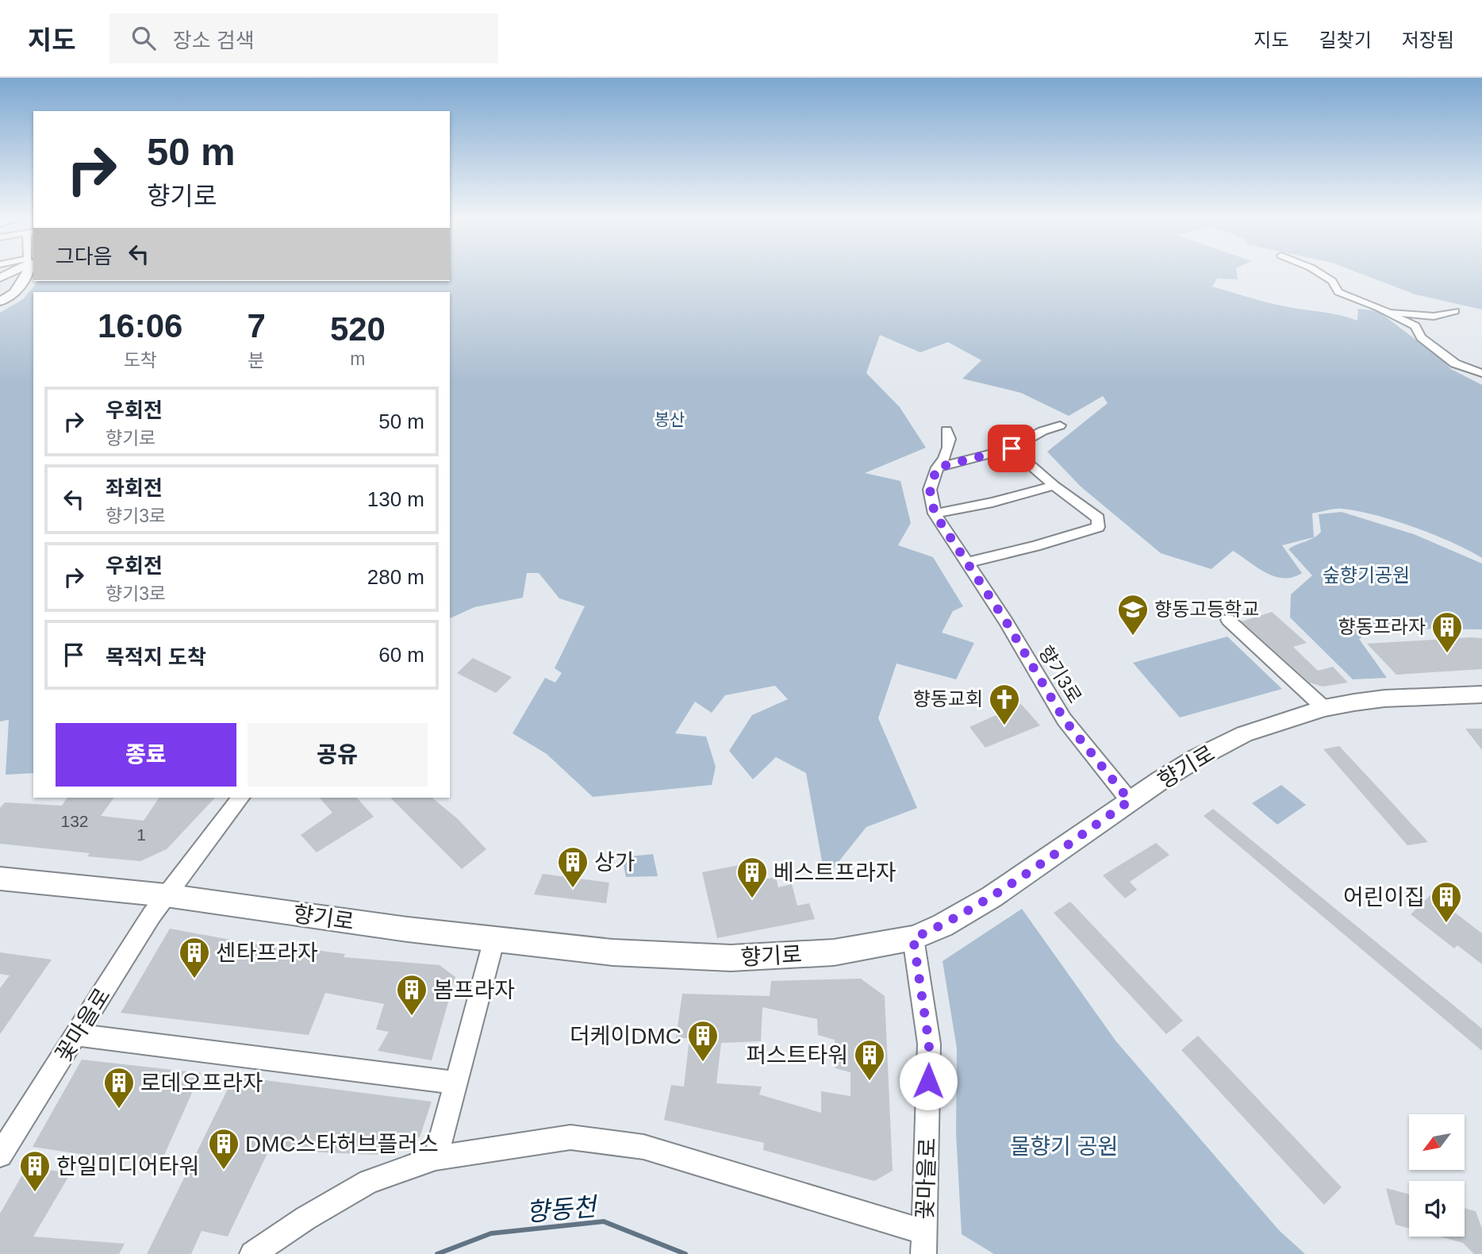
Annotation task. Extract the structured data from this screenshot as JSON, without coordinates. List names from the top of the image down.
{
  "streets": {
    "main road": ["향기로"],
    "street": ["향기3로", "꽃마을로"]
  },
  "crossings": [
    ["향기3로", "향기로"],
    ["향기로", "꽃마을로"]
  ],
  "water": ["향동천"],
  "parks": ["봉산", "숲향기공원", "물향기 공원"],
  "places": {
    "school or university": ["향동고등학교"],
    "building": [
      "향동프라자",
      "상가",
      "베스트프라자",
      "어린이집",
      "센타프라자",
      "봄프라자",
      "더케이DMC",
      "퍼스트타워",
      "로데오프라자",
      "DMC스타허브플러스",
      "한일미디어타워"
    ],
    "church": ["향동교회"]
  },
  "house_numbers": ["132", "1"],
  "north": "bottom left",
  "page": {
    "header": "지도",
    "search": "장소 검색",
    "nav": ["지도", "길찾기", "저장됨"],
    "turn": ["50 m", "향기로"],
    "then": "그다음",
    "eta": [
      "16:06",
      "도착",
      "7",
      "분",
      "520",
      "m"
    ],
    "list": [
      {
        "name": "우회전",
        "note": "향기로",
        "value": "50 m"
      },
      {
        "name": "좌회전",
        "note": "향기3로",
        "value": "130 m"
      },
      {
        "name": "우회전",
        "note": "향기3로",
        "value": "280 m"
      },
      {
        "name": "목적지 도착",
        "value": "60 m"
      }
    ],
    "buttons": ["종료", "공유"]
  }
}
